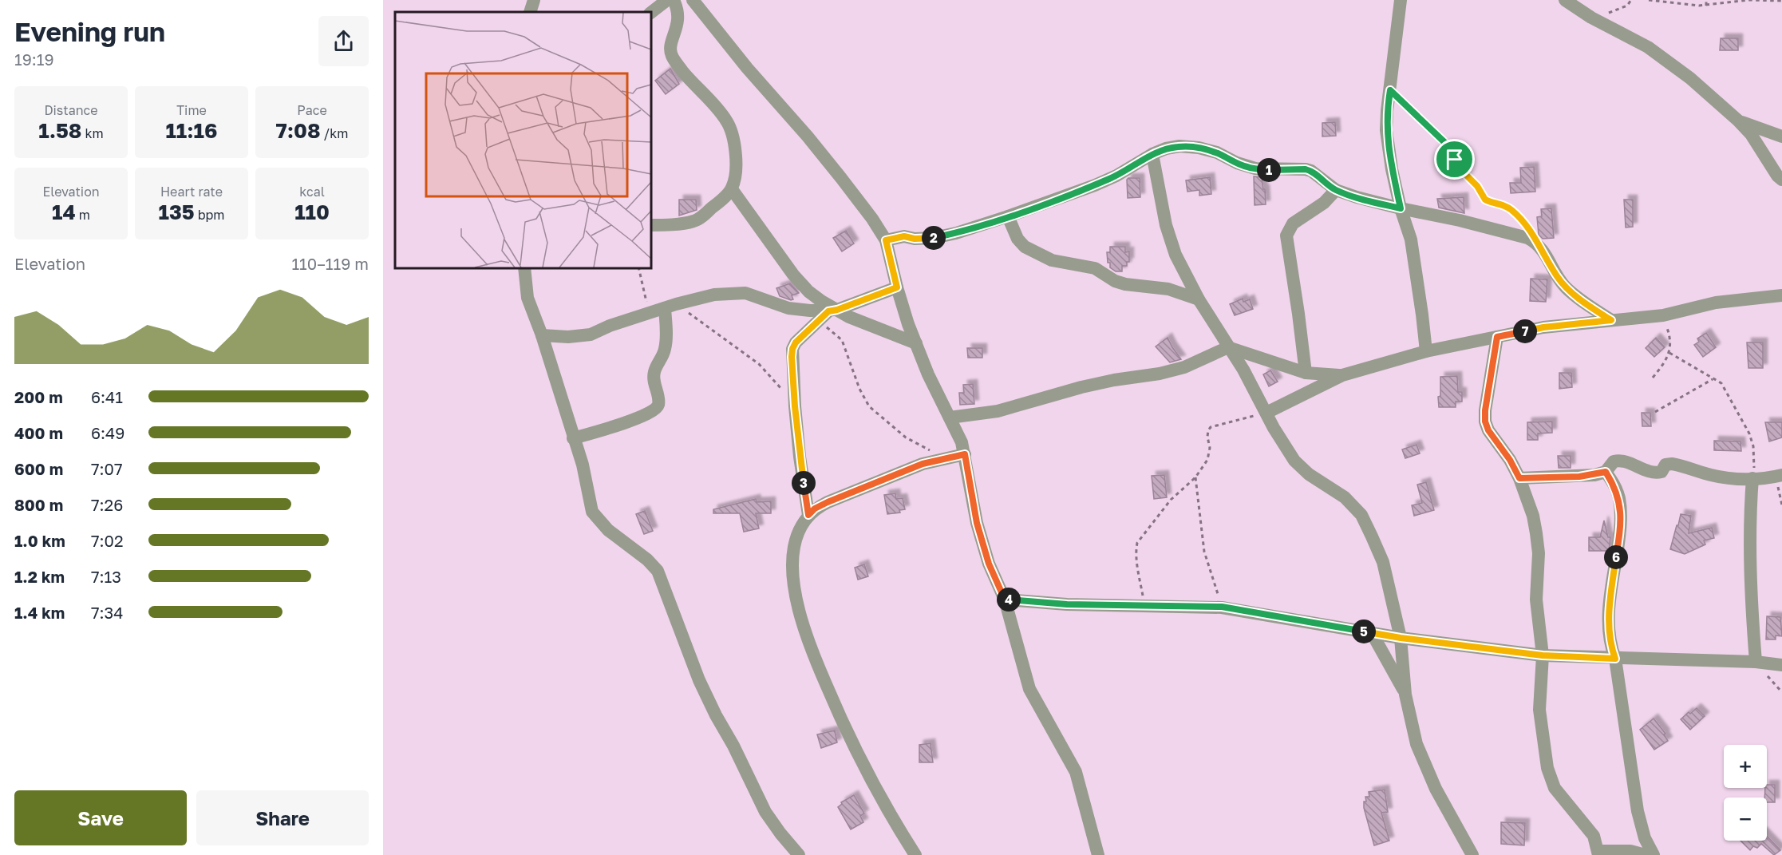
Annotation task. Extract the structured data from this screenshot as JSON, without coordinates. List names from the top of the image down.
{
  "page": {
    "heading": ["Evening run", "19:19"],
    "stats": [
      ["Distance", "1.58 km"],
      ["Time", "11:16"],
      ["Pace", "7:08 /km"],
      ["Elevation", "14 m"],
      ["Heart rate", "135 bpm"],
      ["kcal", "110"]
    ],
    "pins": [
      "1",
      "2",
      "7",
      "3",
      "6",
      "4",
      "5"
    ],
    "chart": ["Elevation", "110–119 m"],
    "list": [
      {
        "name": "200 m",
        "note": "6:41"
      },
      {
        "name": "400 m",
        "note": "6:49"
      },
      {
        "name": "600 m",
        "note": "7:07"
      },
      {
        "name": "800 m",
        "note": "7:26"
      },
      {
        "name": "1.0 km",
        "note": "7:02"
      },
      {
        "name": "1.2 km",
        "note": "7:13"
      },
      {
        "name": "1.4 km",
        "note": "7:34"
      }
    ],
    "map_buttons": ["+", "−"],
    "buttons": ["Save", "Share"]
  }
}
